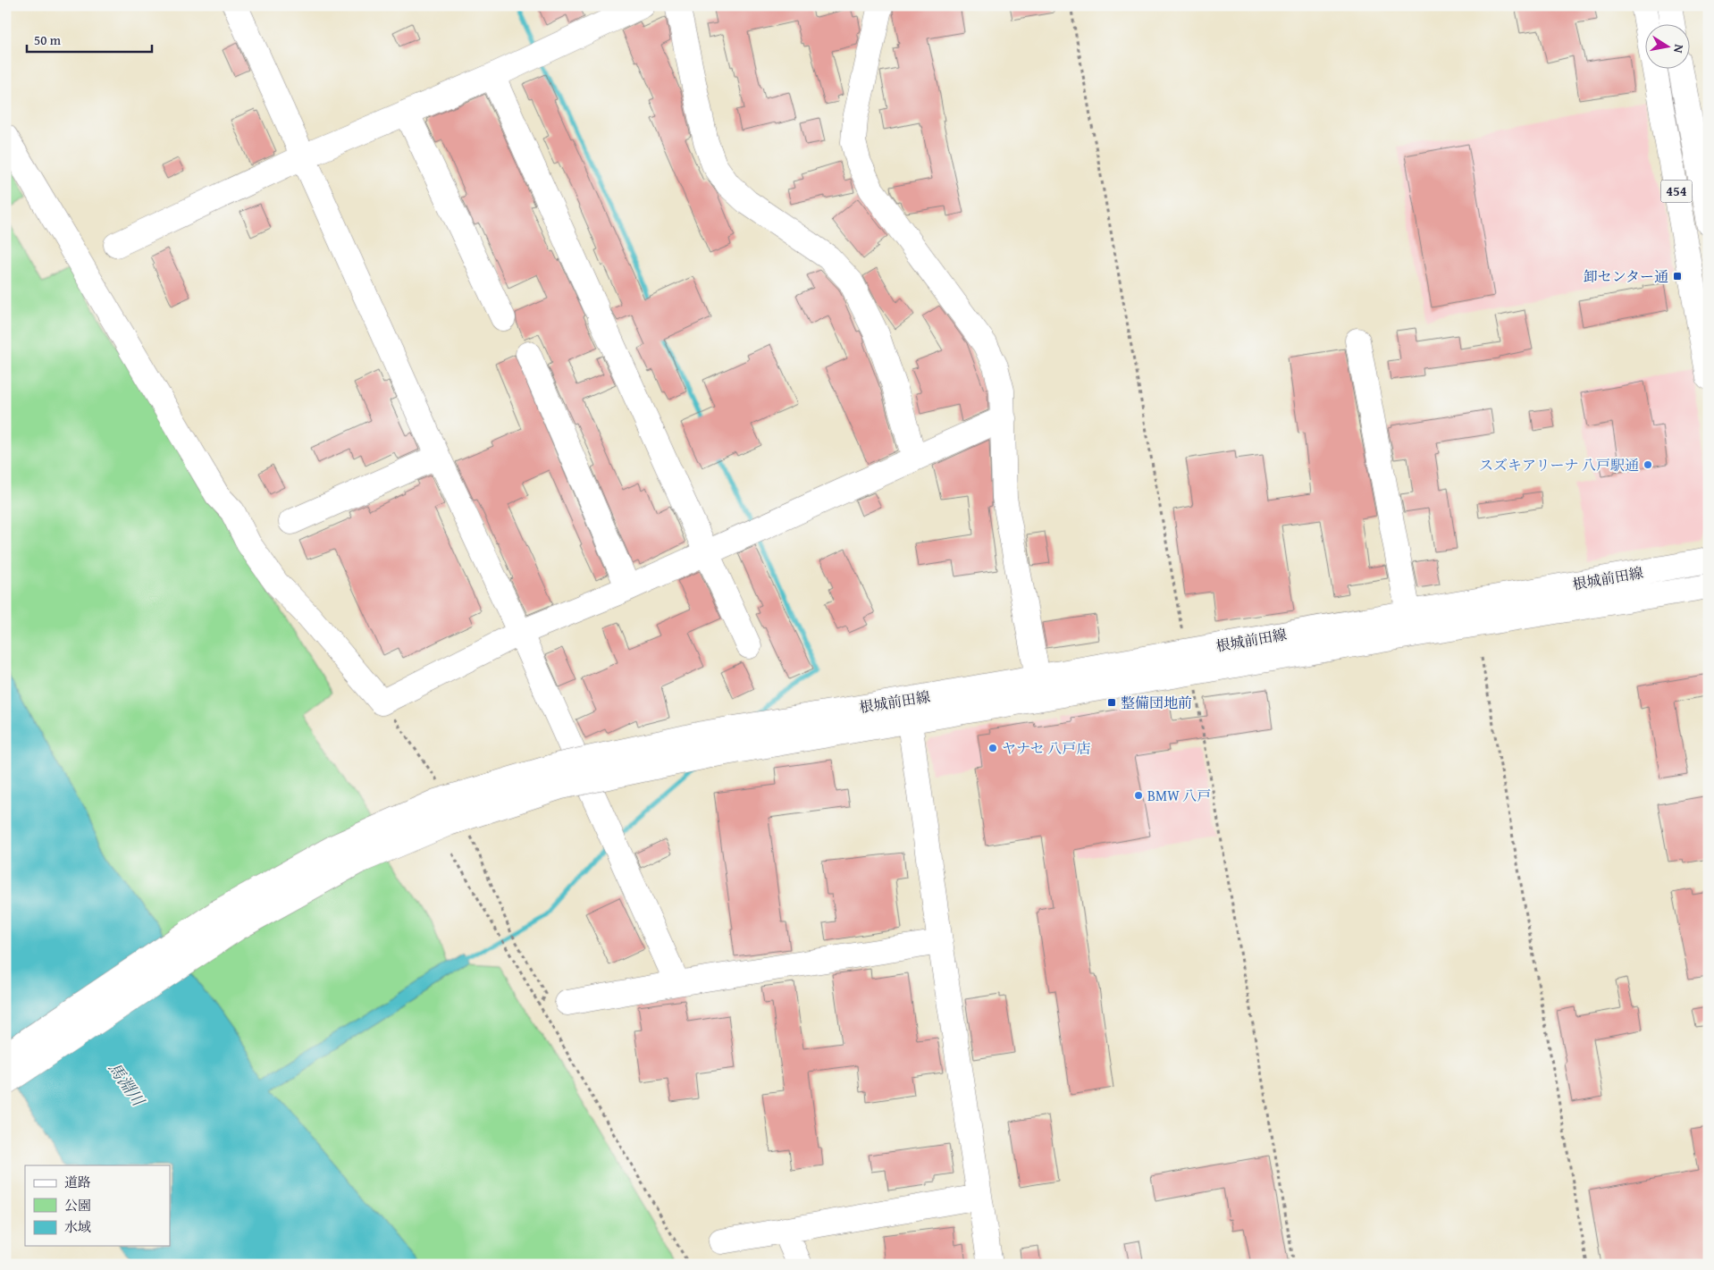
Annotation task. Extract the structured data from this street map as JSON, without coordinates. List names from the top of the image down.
{
  "streets": {
    "main road": ["454", "根城前田線"]
  },
  "water": ["馬淵川"],
  "places": {
    "transit": ["卸センター通", "整備団地前"],
    "other": ["スズキアリーナ 八戸駅通", "ヤナセ 八戸店", "BMW 八戸"]
  },
  "legend": ["道路", "公園", "水域"],
  "scale_bar": "50 m",
  "north": "right"
}
